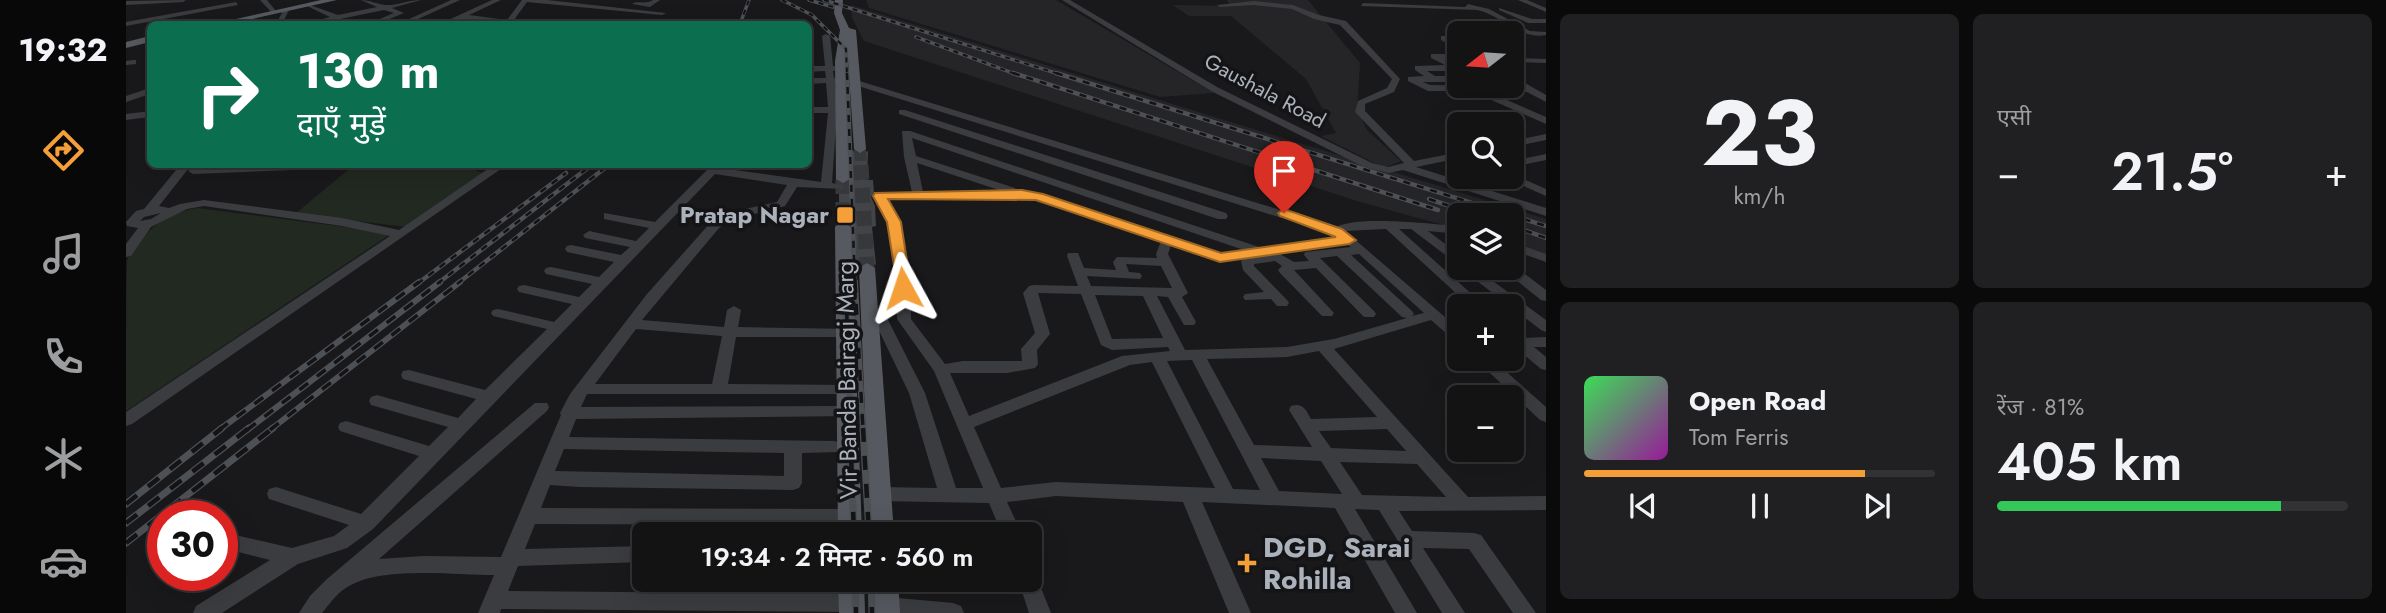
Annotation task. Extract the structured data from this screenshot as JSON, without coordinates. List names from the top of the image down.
{
  "streets": {
    "main road": ["Vir Banda Bairagi Marg"],
    "street": ["Gaushala Road"]
  },
  "places": {
    "transit": ["Pratap Nagar"],
    "health": ["DGD, Sarai Rohilla"]
  },
  "north": "left",
  "page": {
    "tabs": "19:32",
    "tile": [
      ["23", "km/h"],
      "एसी",
      ["रेंज · 81%", "405 km"]
    ],
    "map_buttons": ["+", "−"],
    "turn": ["130 m", "दाएँ मुड़ें"],
    "heat": ["−", "21.5°", "+"],
    "song": ["Open Road", "Tom Ferris"],
    "limit": "30",
    "trip": "19:34 · 2 मिनट · 560 m"
  }
}
